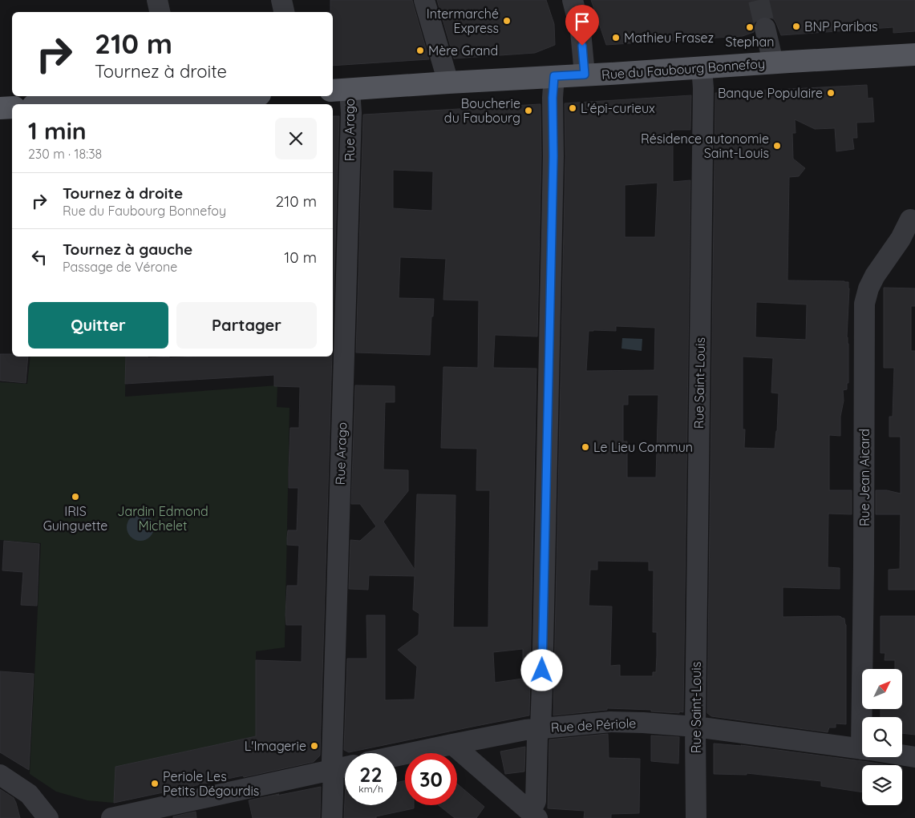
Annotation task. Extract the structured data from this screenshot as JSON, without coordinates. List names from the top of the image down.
{
  "streets": {
    "main road": ["Rue du Faubourg Bonnefoy"],
    "street": [
      "Rue Arago",
      "Rue Saint-Louis",
      "Rue Jean Aicard",
      "Rue de Périole"
    ]
  },
  "crossings": [
    ["Rue du Faubourg Bonnefoy", "Rue Arago"],
    ["Rue du Faubourg Bonnefoy", "Rue Saint-Louis"],
    ["Rue Saint-Louis", "Rue de Périole"]
  ],
  "parks": ["Jardin Edmond Michelet"],
  "places": [
    "Intermarché Express",
    "BNP Paribas",
    "Stephan",
    "Mathieu Frasez",
    "Mère Grand",
    "Banque Populaire",
    "L'épi-curieux",
    "Boucherie du Faubourg",
    "Résidence autonomie Saint-Louis",
    "Le Lieu Commun",
    "IRIS Guinguette",
    "L'Imagerie",
    "Periole Les Petits Dégourdis"
  ],
  "north": "top right",
  "page": {
    "turn": ["210 m", "Tournez à droite"],
    "heading": ["1 min", "230 m · 18:38"],
    "list": [
      {
        "name": "Tournez à droite",
        "note": "Rue du Faubourg Bonnefoy",
        "value": "210 m"
      },
      {
        "name": "Tournez à gauche",
        "note": "Passage de Vérone",
        "value": "10 m"
      }
    ],
    "buttons": ["Quitter", "Partager"],
    "speed": "22 km/h",
    "limit": "30"
  }
}
